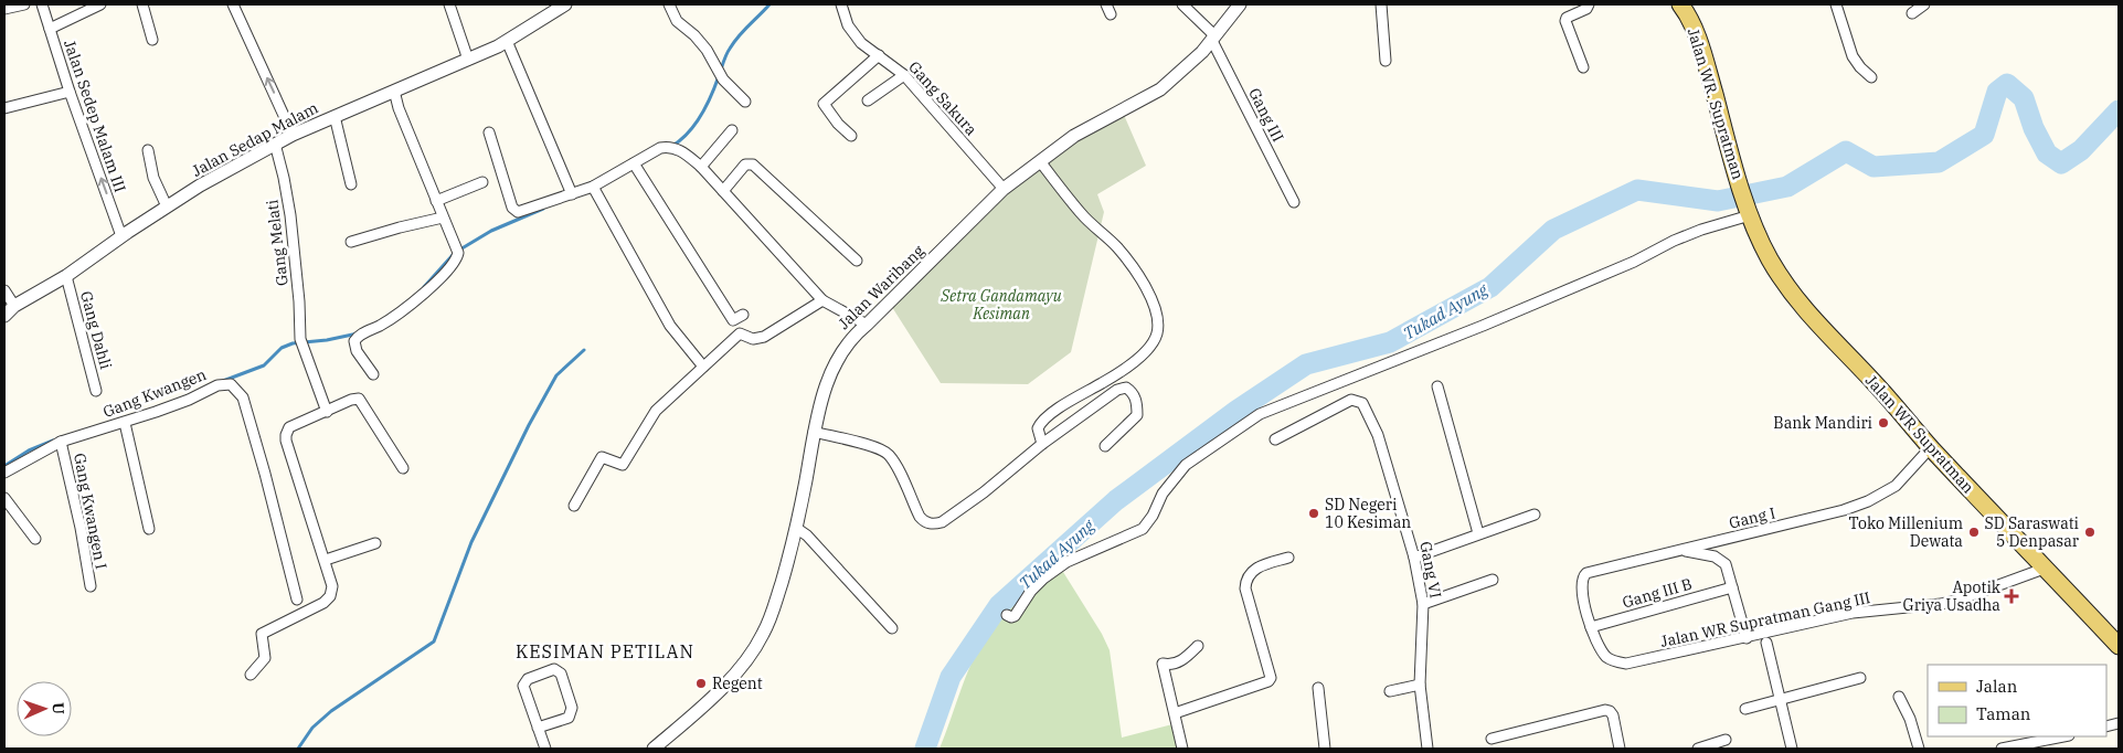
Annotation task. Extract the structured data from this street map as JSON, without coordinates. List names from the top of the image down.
{
  "streets": {
    "main road": ["Jalan WR. Supratman", "Jalan WR Supratman"],
    "street": [
      "Gang Sakura",
      "Gang III",
      "Jalan Sedep Malam III",
      "Jalan Sedap Malam",
      "Gang Melati",
      "Jalan Waribang",
      "Gang Dahli",
      "Gang Kwangen",
      "Gang Kwangen I",
      "Gang I",
      "Gang VI",
      "Gang III B",
      "Jalan WR Supratman Gang III"
    ]
  },
  "crossings": [
    ["Gang Sakura", "Jalan Waribang"],
    ["Jalan WR. Supratman", "Jalan WR Supratman"],
    ["Gang III", "Jalan Waribang"],
    ["Jalan Sedep Malam III", "Jalan Sedap Malam"],
    ["Jalan Sedap Malam", "Gang Melati"],
    ["Jalan Sedap Malam", "Gang Dahli"],
    ["Gang Kwangen", "Gang Kwangen I"],
    ["Jalan WR Supratman", "Gang I"],
    ["Jalan WR Supratman", "Jalan WR Supratman Gang III"],
    ["Gang I", "Gang III B"],
    ["Gang I", "Jalan WR Supratman Gang III"]
  ],
  "districts": ["KESIMAN PETILAN"],
  "water": ["Tukad Ayung"],
  "parks": ["Setra Gandamayu Kesiman"],
  "places": {
    "other": [
      "Bank Mandiri",
      "SD Negeri 10 Kesiman",
      "Toko Millenium Dewata",
      "SD Saraswati 5 Denpasar",
      "Regent"
    ],
    "health": ["Apotik Griya Usadha"]
  },
  "legend": ["Jalan", "Taman"],
  "north": "right"
}
